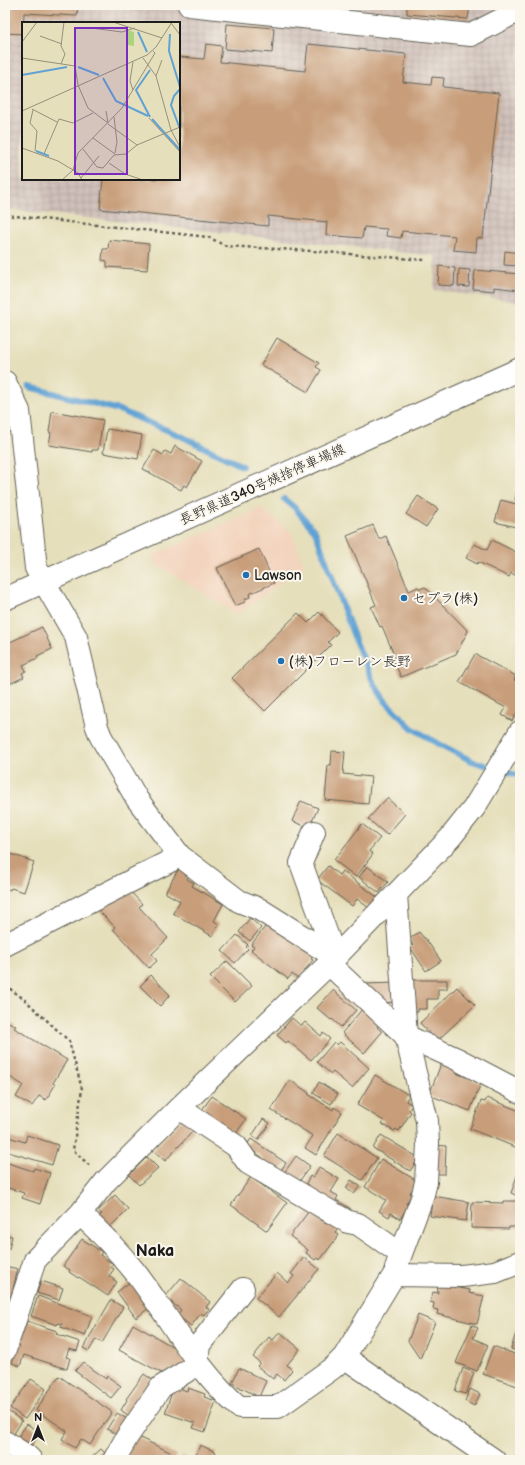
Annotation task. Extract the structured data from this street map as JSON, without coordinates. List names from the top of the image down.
{
  "streets": {
    "street": ["長野県道340号姨捨停車場線"]
  },
  "districts": ["Naka"],
  "places": ["Lawson", "セプラ(株)", "(株)フローレン長野"],
  "north": "top"
}
